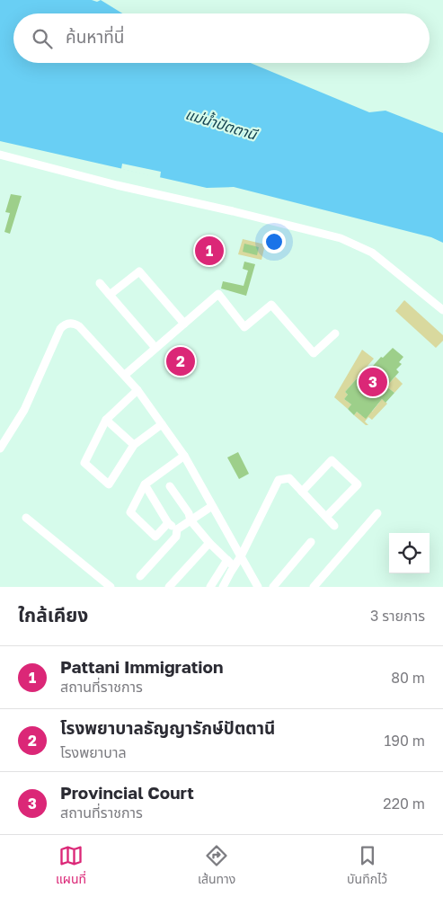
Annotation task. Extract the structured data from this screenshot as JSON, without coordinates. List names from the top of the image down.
{
  "water": ["แม่น้ำปัตตานี"],
  "page": {
    "search": "ค้นหาที่นี่",
    "pins": ["1", "2", "3"],
    "heading": ["ใกล้เคียง", "3 รายการ"],
    "list": [
      {
        "mark": "1",
        "name": "Pattani Immigration",
        "note": "สถานที่ราชการ",
        "value": "80 m"
      },
      {
        "mark": "2",
        "name": "โรงพยาบาลธัญญารักษ์ปัตตานี",
        "note": "โรงพยาบาล",
        "value": "190 m"
      },
      {
        "mark": "3",
        "name": "Provincial Court",
        "note": "สถานที่ราชการ",
        "value": "220 m"
      }
    ],
    "nav": ["แผนที่", "เส้นทาง", "บันทึกไว้"]
  }
}
